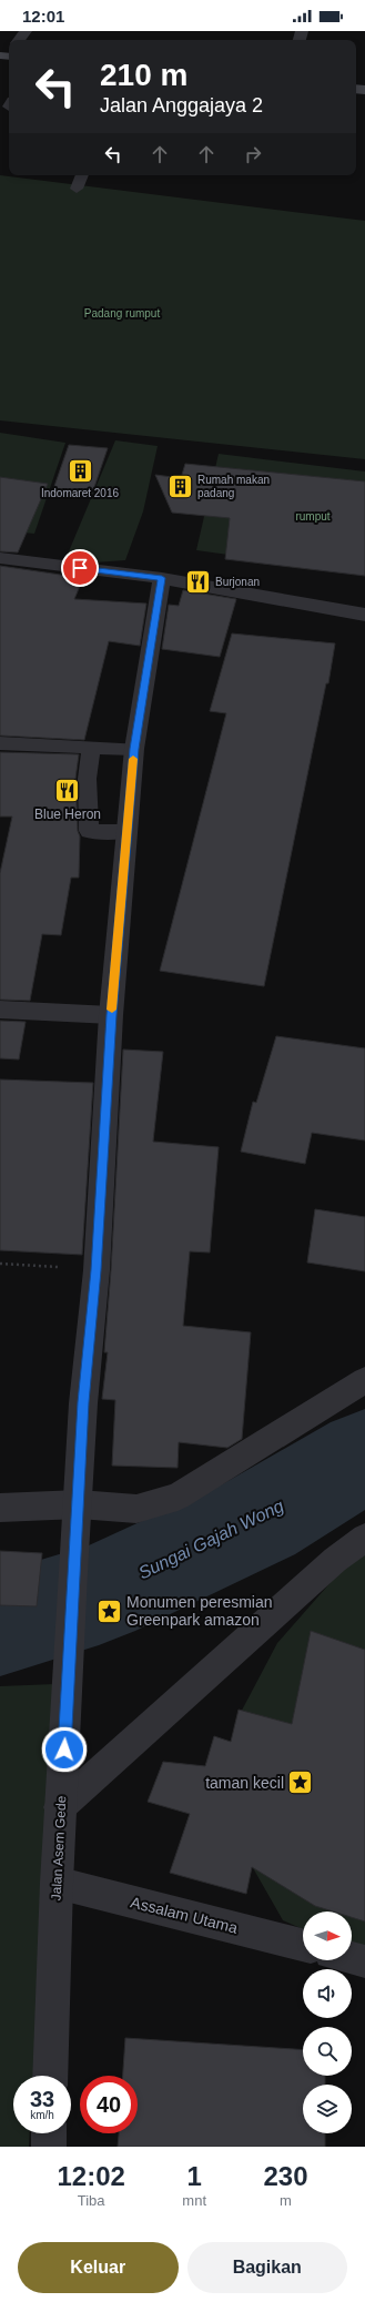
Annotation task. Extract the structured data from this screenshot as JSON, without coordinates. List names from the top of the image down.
{
  "streets": {
    "street": ["Jalan Asem Gede", "Assalam Utama"]
  },
  "crossings": [
    ["Jalan Asem Gede", "Assalam Utama"]
  ],
  "water": ["Sungai Gajah Wong"],
  "parks": ["Padang rumput", "rumput"],
  "places": {
    "building": ["Indomaret 2016", "Rumah makan padang"],
    "restaurant": ["Burjonan", "Blue Heron"],
    "place": ["Monumen peresmian Greenpark amazon", "taman kecil"]
  },
  "north": "right",
  "page": {
    "status": "12:01",
    "turn": ["210 m", "Jalan Anggajaya 2"],
    "speed": "33 km/h",
    "limit": "40",
    "eta": [
      "12:02",
      "Tiba",
      "1",
      "mnt",
      "230",
      "m"
    ],
    "buttons": ["Keluar", "Bagikan"]
  }
}
